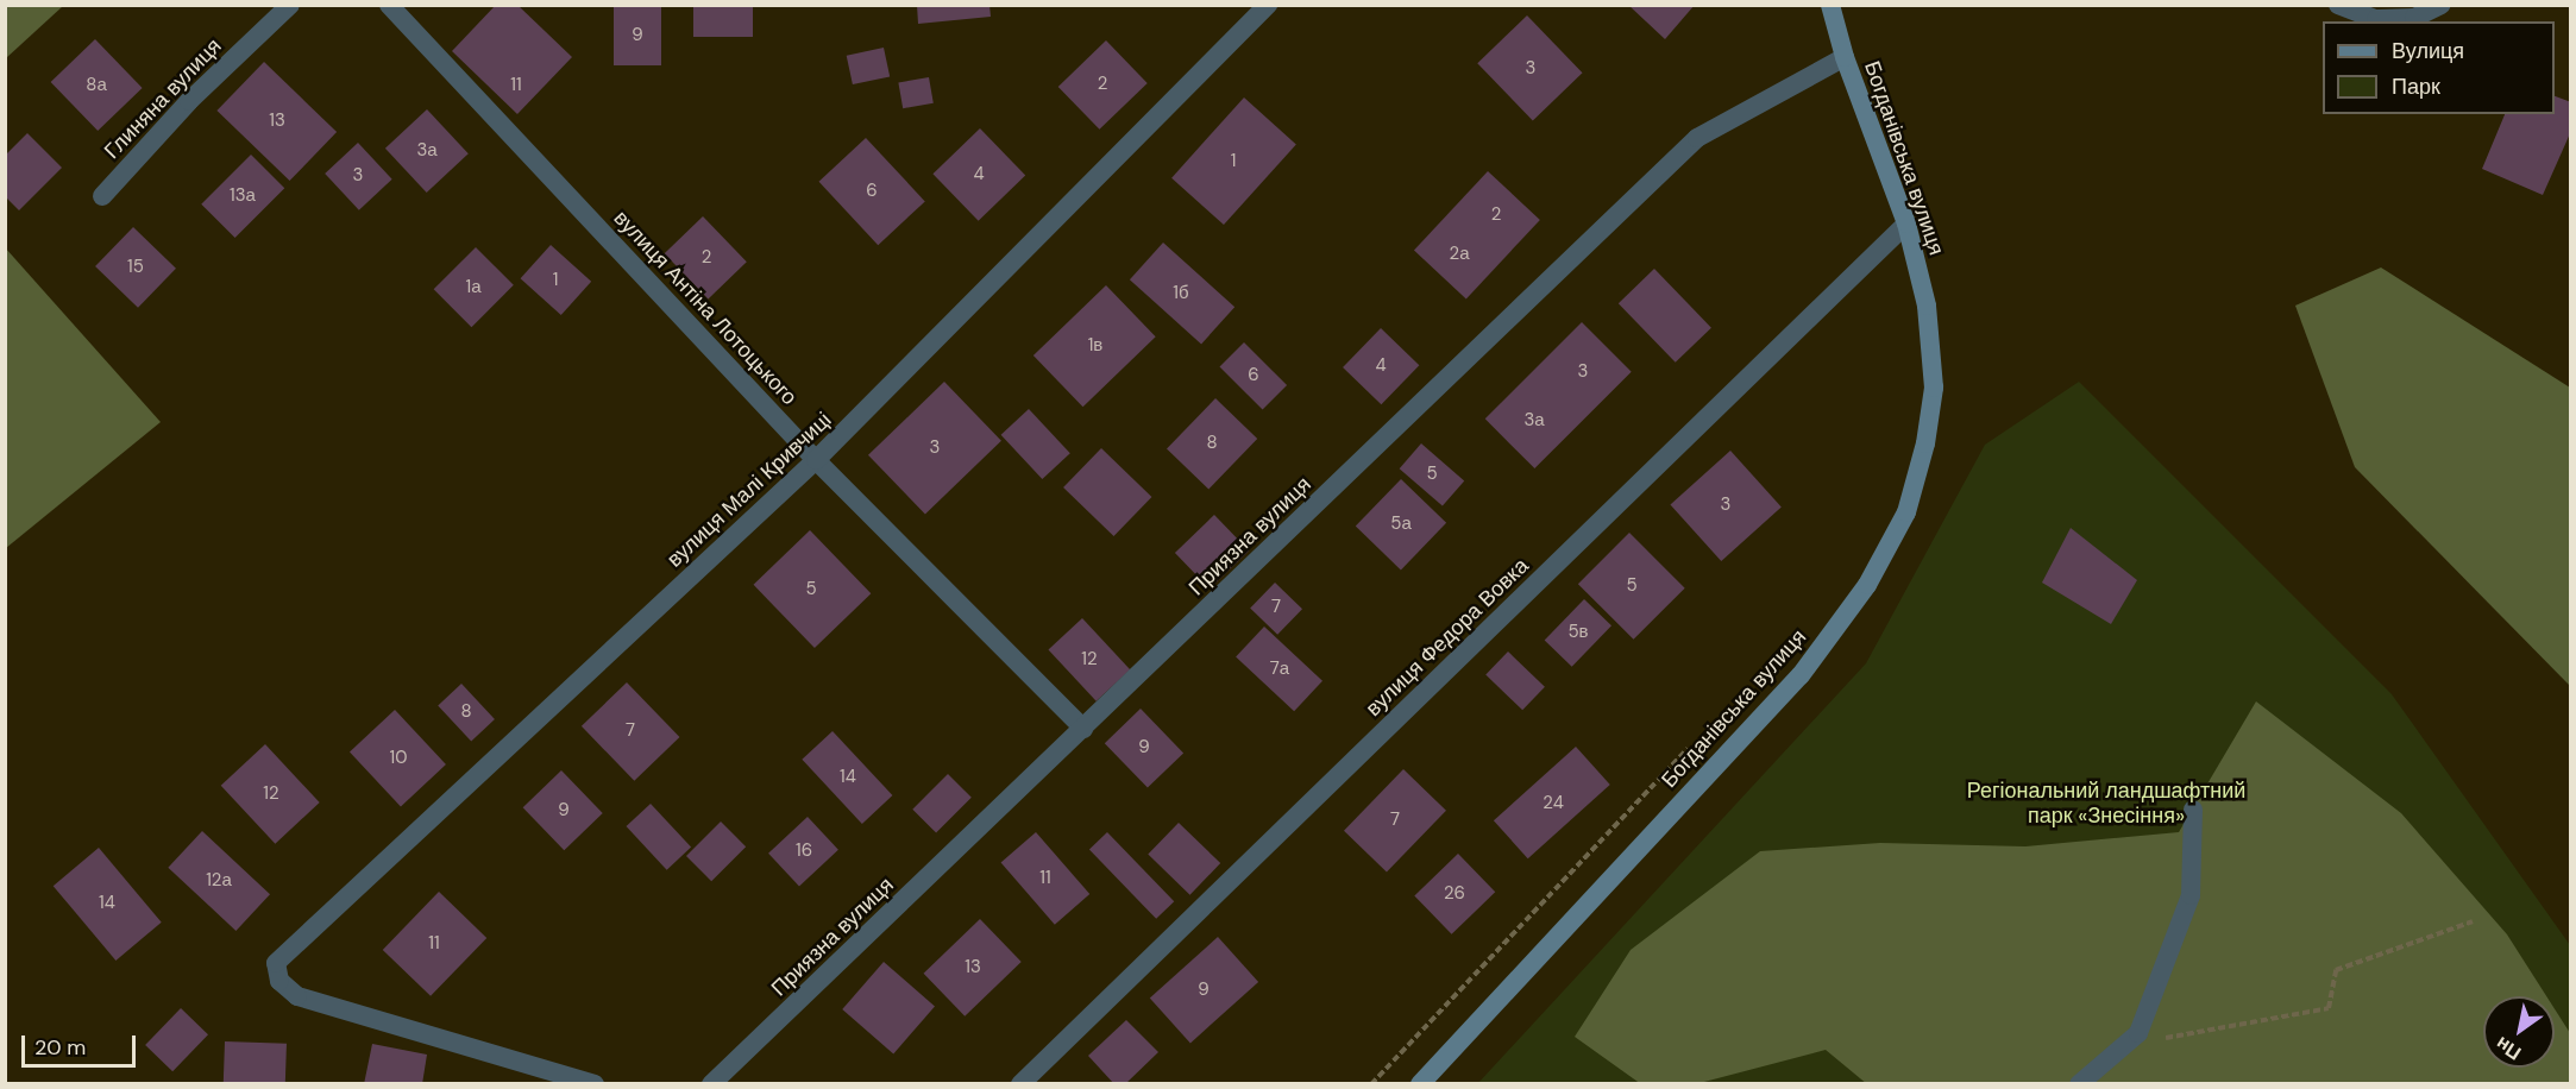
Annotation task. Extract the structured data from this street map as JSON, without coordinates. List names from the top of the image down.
{
  "streets": {
    "main road": ["Богданівська вулиця"],
    "street": [
      "Глиняна вулиця",
      "вулиця Антіна Лотоцького",
      "вулиця Малі Кривчиці",
      "Приязна вулиця",
      "вулиця Федора Вовка"
    ]
  },
  "crossings": [
    ["Богданівська вулиця", "Приязна вулиця"],
    ["Богданівська вулиця", "вулиця Федора Вовка"],
    ["вулиця Антіна Лотоцького", "вулиця Малі Кривчиці"],
    ["вулиця Антіна Лотоцького", "Приязна вулиця"]
  ],
  "parks": ["Регіональний ландшафтний парк «Знесіння»"],
  "house_numbers": [
    "9",
    "3",
    "2",
    "8а",
    "11",
    "13",
    "3а",
    "1",
    "4",
    "3",
    "6",
    "13а",
    "2",
    "2а",
    "2",
    "15",
    "1",
    "1а",
    "1б",
    "1в",
    "4",
    "3",
    "6",
    "3а",
    "8",
    "3",
    "5",
    "3",
    "5а",
    "5",
    "5",
    "7",
    "5в",
    "12",
    "7а",
    "8",
    "7",
    "9",
    "10",
    "14",
    "12",
    "24",
    "9",
    "7",
    "16",
    "11",
    "12а",
    "26",
    "14",
    "11",
    "13",
    "9"
  ],
  "legend": ["Вулиця", "Парк"],
  "scale_bar": "20 m",
  "north": "bottom left"
}
